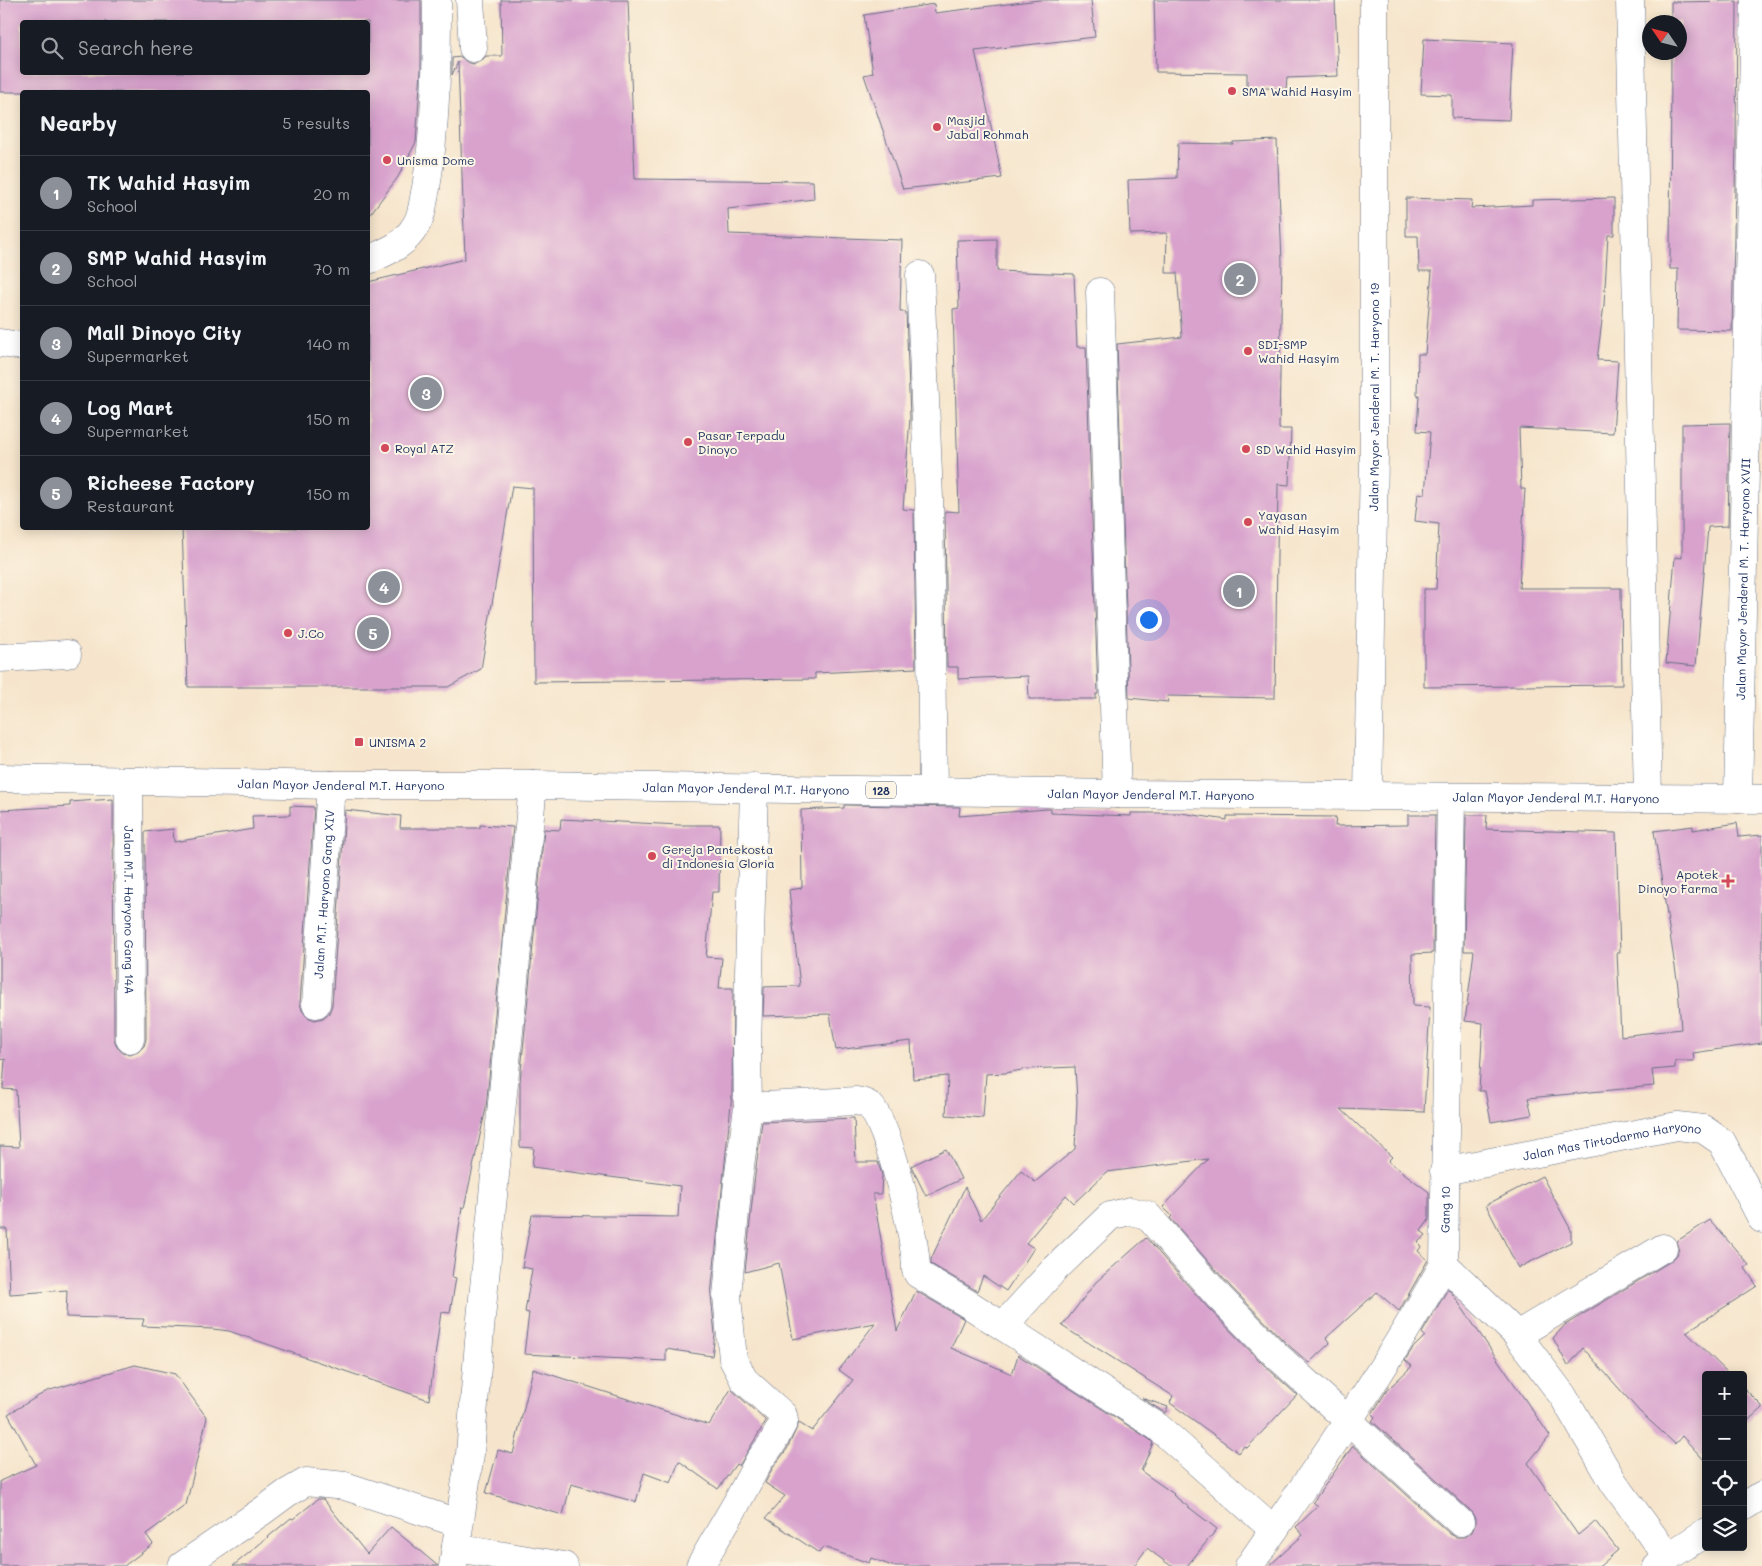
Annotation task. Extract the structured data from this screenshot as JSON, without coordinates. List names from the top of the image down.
{
  "streets": {
    "street": [
      "Jalan Mayor Jenderal M. T. Haryono 19",
      "Jalan Mayor Jenderal M. T. Haryono XVII",
      "Jalan Mayor Jenderal M.T. Haryono",
      "128",
      "Jalan M.T. Haryono Gang XIV",
      "Jalan M.T. Haryono Gang 14A",
      "Jalan Mas Tirtodarmo Haryono",
      "Gang 10"
    ]
  },
  "crossings": [
    ["Jalan Mayor Jenderal M. T. Haryono 19", "Jalan Mayor Jenderal M.T. Haryono"],
    ["Jalan Mayor Jenderal M. T. Haryono XVII", "Jalan Mayor Jenderal M.T. Haryono"],
    ["Jalan Mayor Jenderal M.T. Haryono", "Jalan M.T. Haryono Gang XIV"],
    ["Jalan Mayor Jenderal M.T. Haryono", "Jalan M.T. Haryono Gang 14A"],
    ["Jalan Mayor Jenderal M.T. Haryono", "Gang 10"],
    ["Jalan Mas Tirtodarmo Haryono", "Gang 10"]
  ],
  "places": {
    "other": [
      "SMA Wahid Hasyim",
      "Masjid Jabal Rohmah",
      "Unisma Dome",
      "SDI-SMP Wahid Hasyim",
      "Pasar Terpadu Dinoyo",
      "Royal ATZ",
      "SD Wahid Hasyim",
      "Yayasan Wahid Hasyim",
      "J.Co",
      "Gereja Pantekosta di Indonesia Gloria"
    ],
    "transit": ["UNISMA 2"],
    "health": ["Apotek Dinoyo Farma"]
  },
  "north": "top left",
  "page": {
    "search": "Search here",
    "heading": ["Nearby", "5 results"],
    "list": [
      {
        "mark": "1",
        "name": "TK Wahid Hasyim",
        "note": "School",
        "value": "20 m"
      },
      {
        "mark": "2",
        "name": "SMP Wahid Hasyim",
        "note": "School",
        "value": "70 m"
      },
      {
        "mark": "3",
        "name": "Mall Dinoyo City",
        "note": "Supermarket",
        "value": "140 m"
      },
      {
        "mark": "4",
        "name": "Log Mart",
        "note": "Supermarket",
        "value": "150 m"
      },
      {
        "mark": "5",
        "name": "Richeese Factory",
        "note": "Restaurant",
        "value": "150 m"
      }
    ],
    "pins": [
      "2",
      "3",
      "4",
      "1",
      "5"
    ],
    "map_buttons": ["+", "−"]
  }
}
